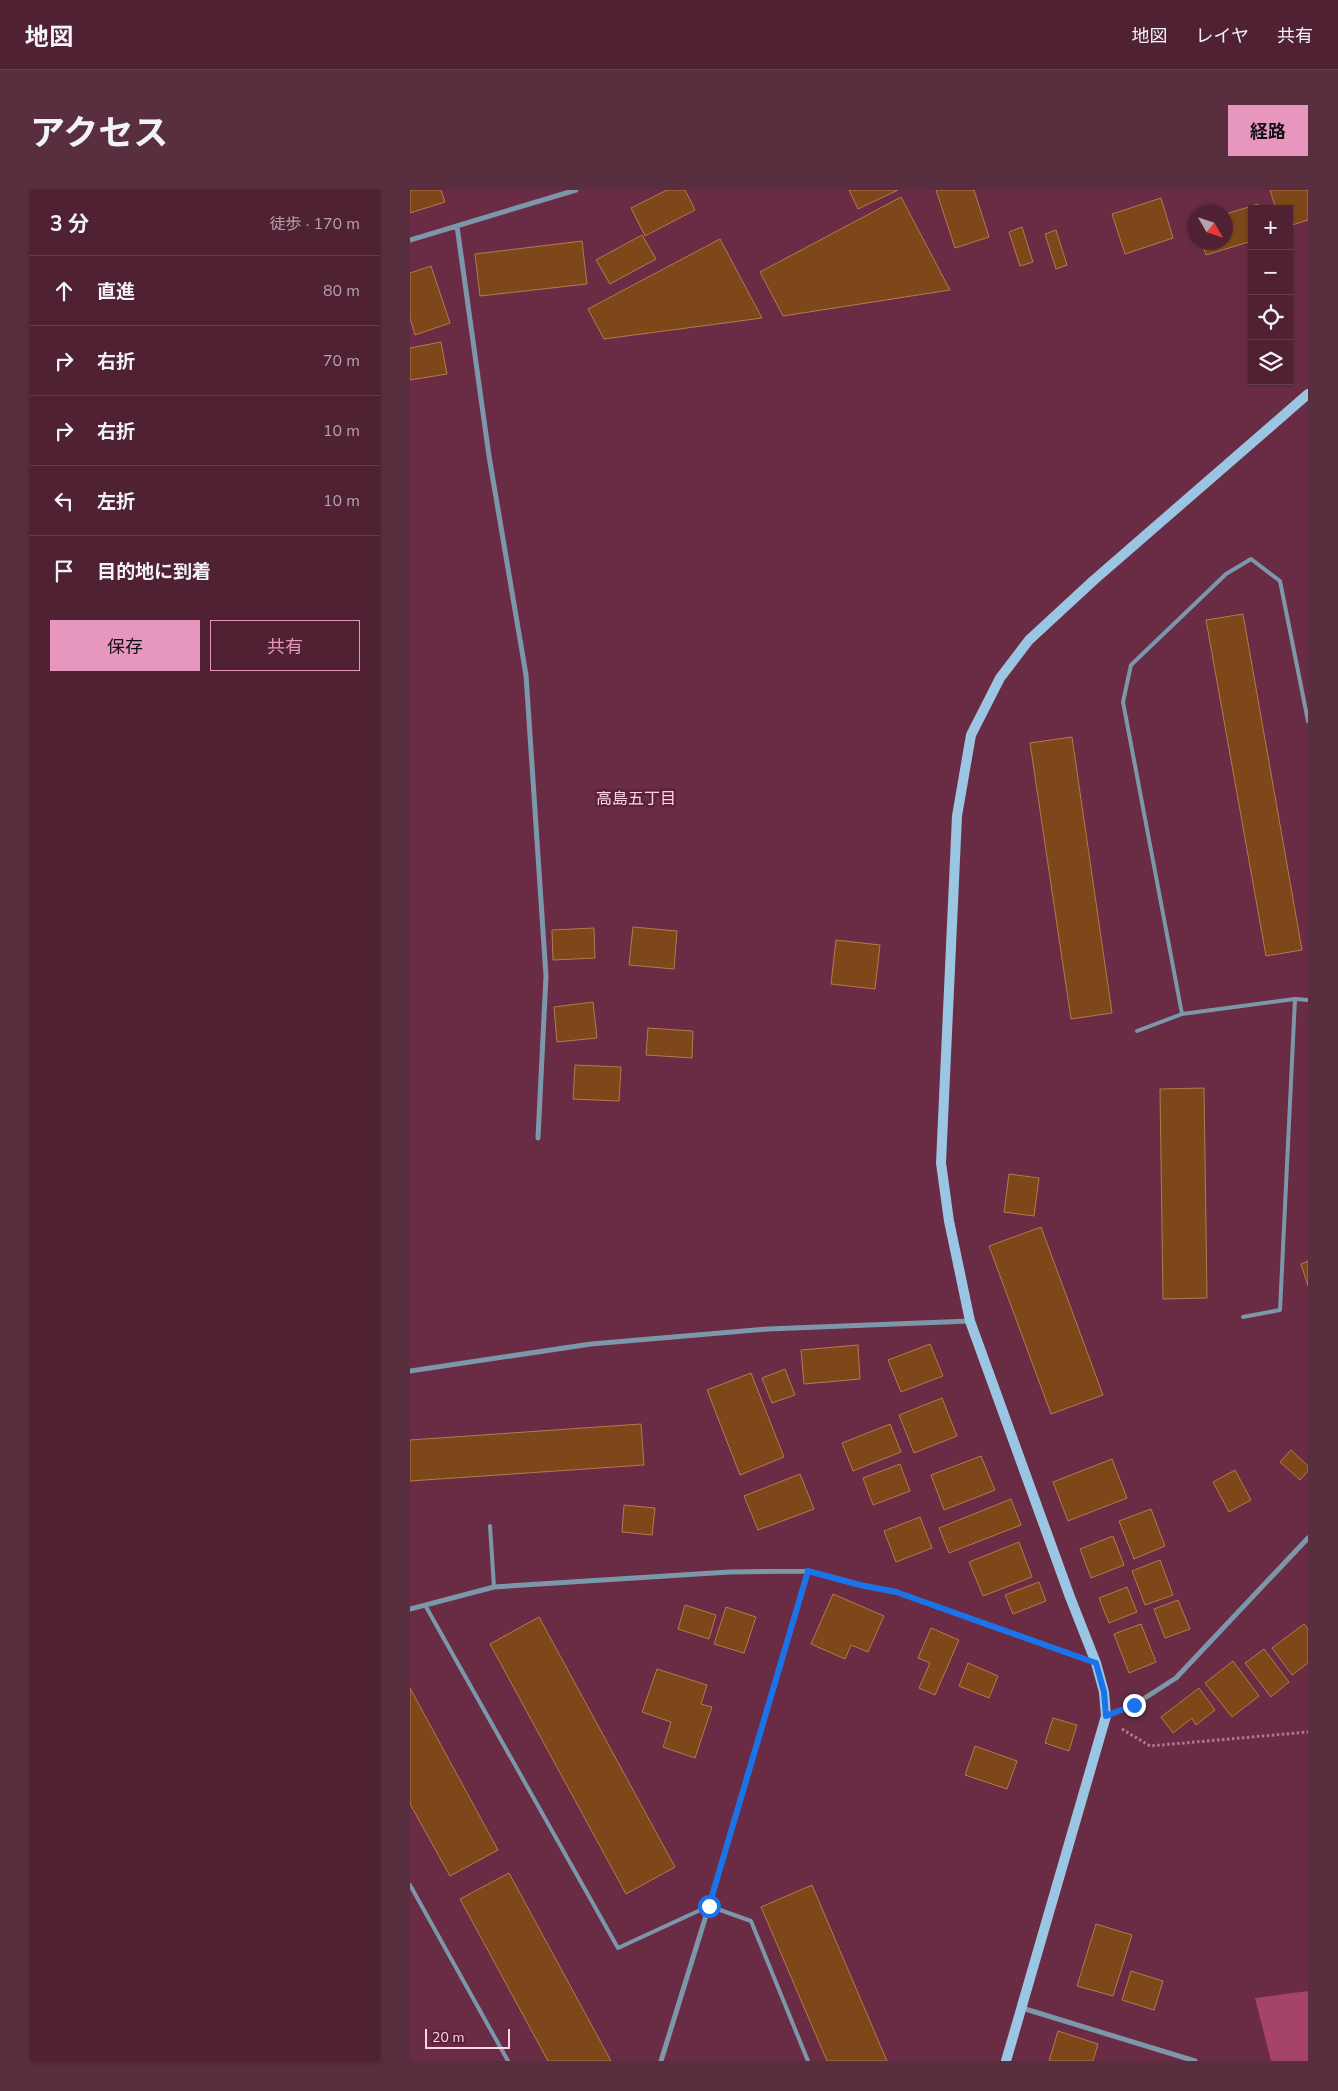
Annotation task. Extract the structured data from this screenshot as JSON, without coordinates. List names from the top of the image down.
{
  "districts": ["高島五丁目"],
  "scale_bar": "20 m",
  "north": "bottom right",
  "page": {
    "header": "地図",
    "nav": ["地図", "レイヤ", "共有"],
    "title": "アクセス",
    "buttons": [
      "経路",
      ["保存", "共有"]
    ],
    "heading": ["3 分", "徒歩 · 170 m"],
    "map_buttons": ["+", "−"],
    "list": [
      ["直進", "80 m"],
      ["右折", "70 m"],
      ["右折", "10 m"],
      ["左折", "10 m"],
      "目的地に到着"
    ],
    "scale": "20 m"
  }
}
